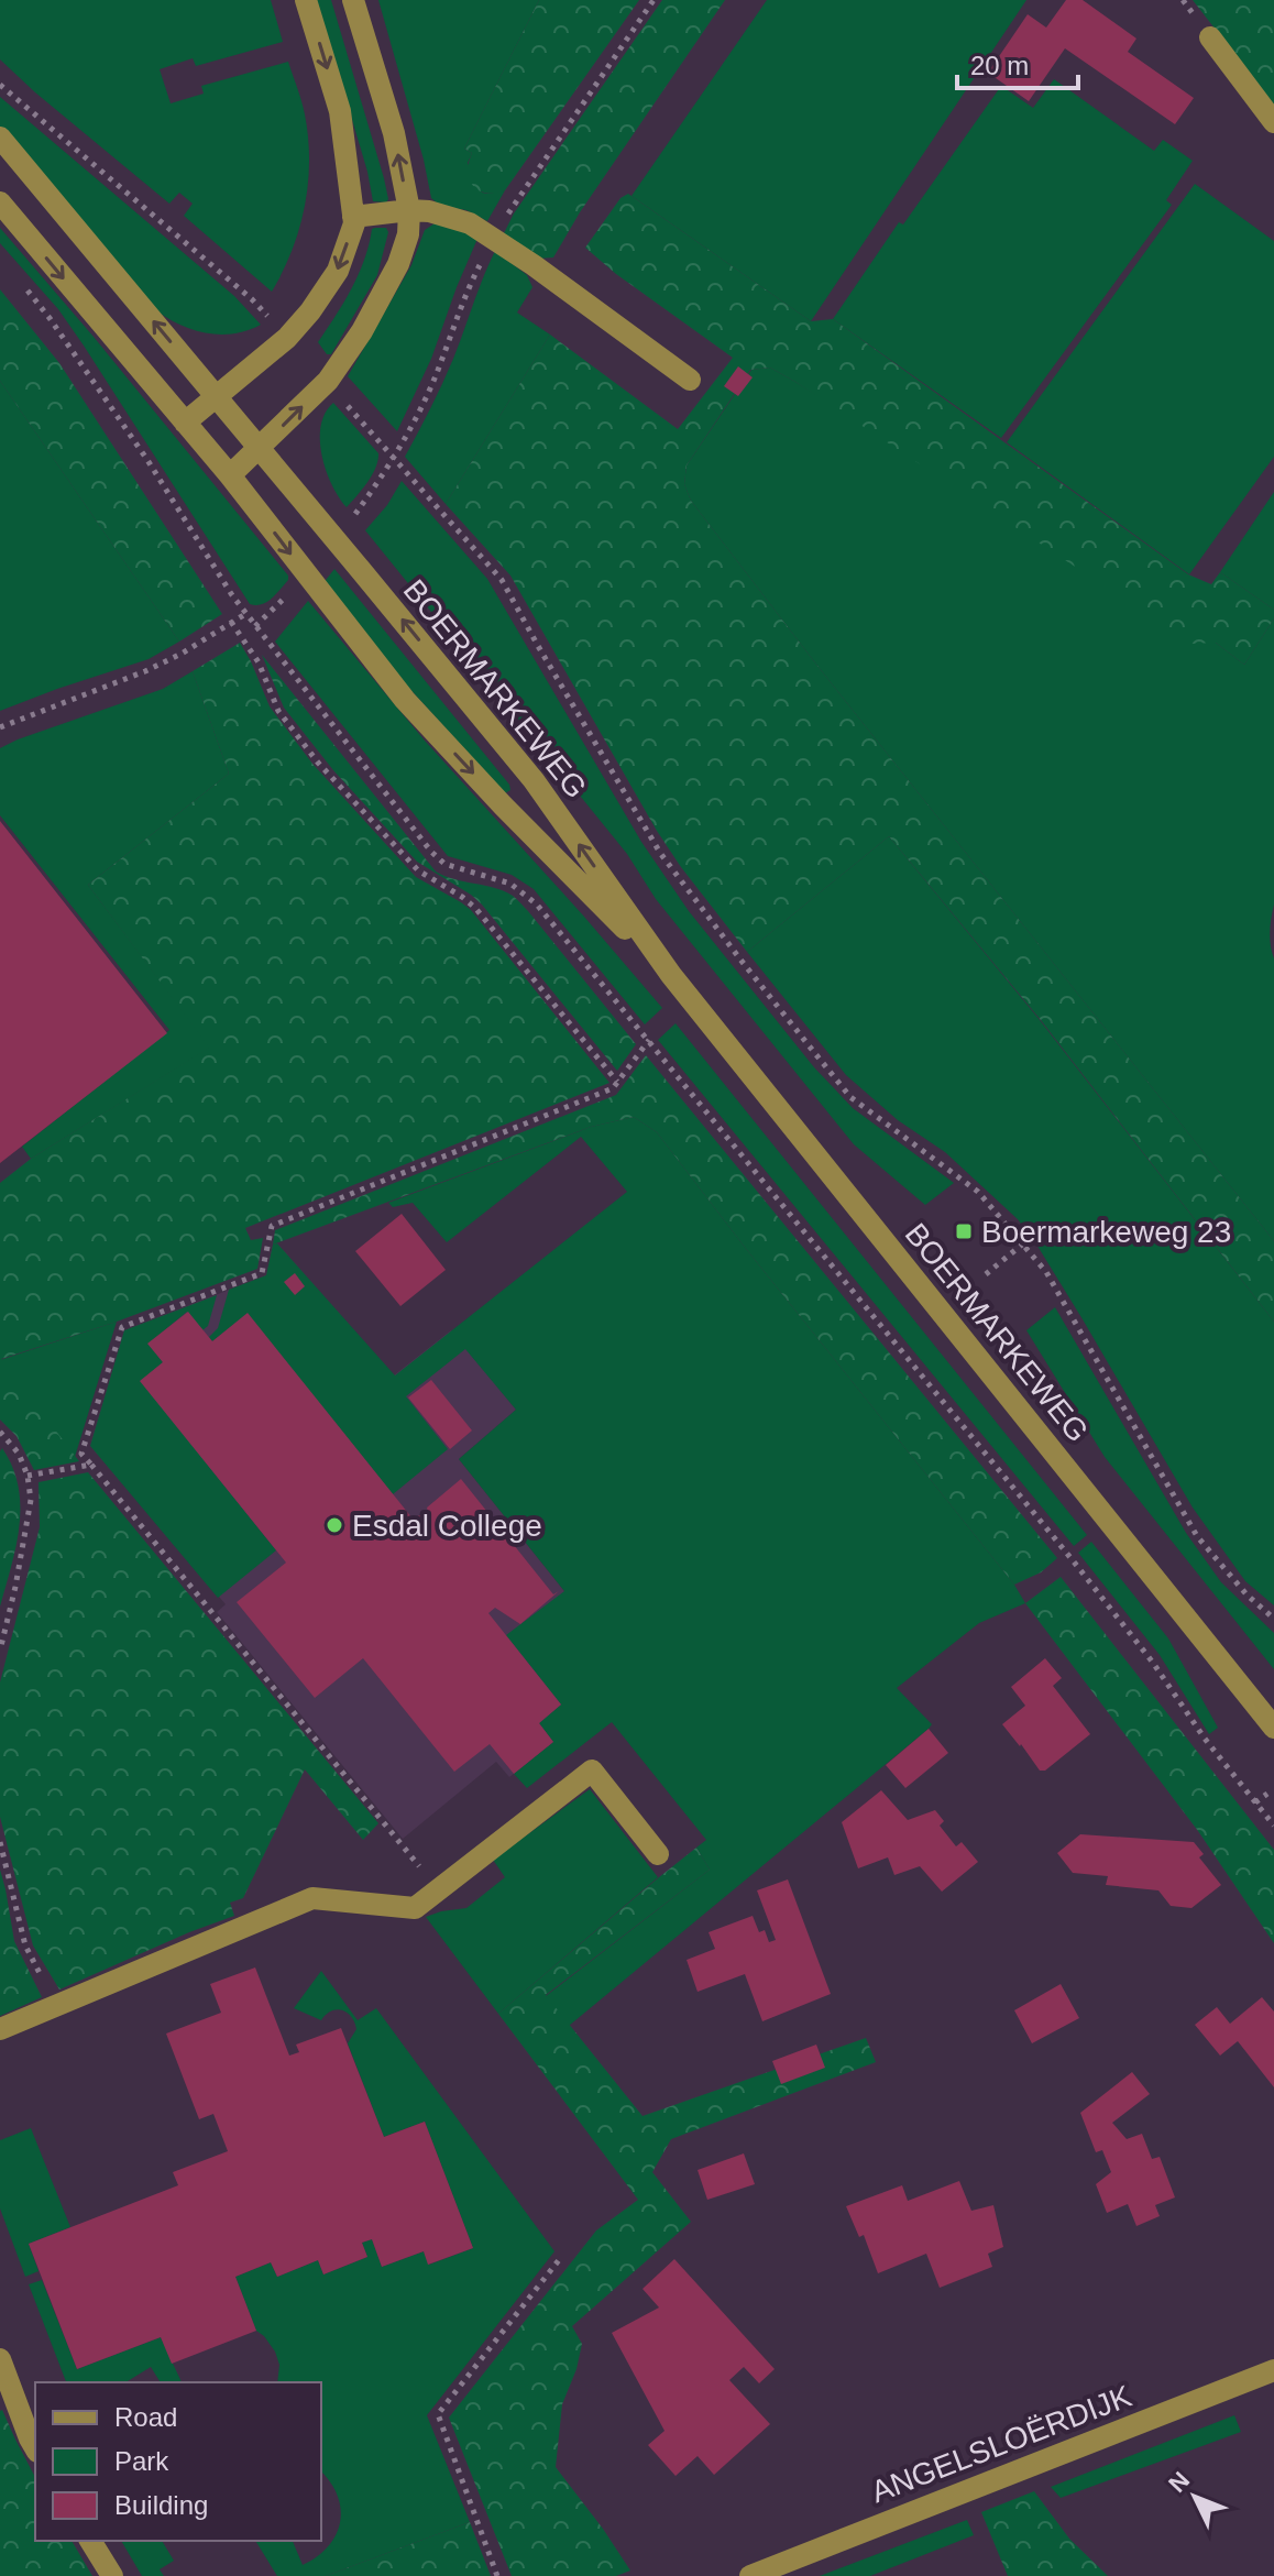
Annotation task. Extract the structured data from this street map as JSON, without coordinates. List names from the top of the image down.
{
  "streets": {
    "street": ["BOERMARKEWEG", "ANGELSLOËRDIJK"]
  },
  "places": {
    "transit": ["Boermarkeweg 23"],
    "other": ["Esdal College"]
  },
  "legend": ["Road", "Park", "Building"],
  "scale_bar": "20 m",
  "north": "top left"
}
